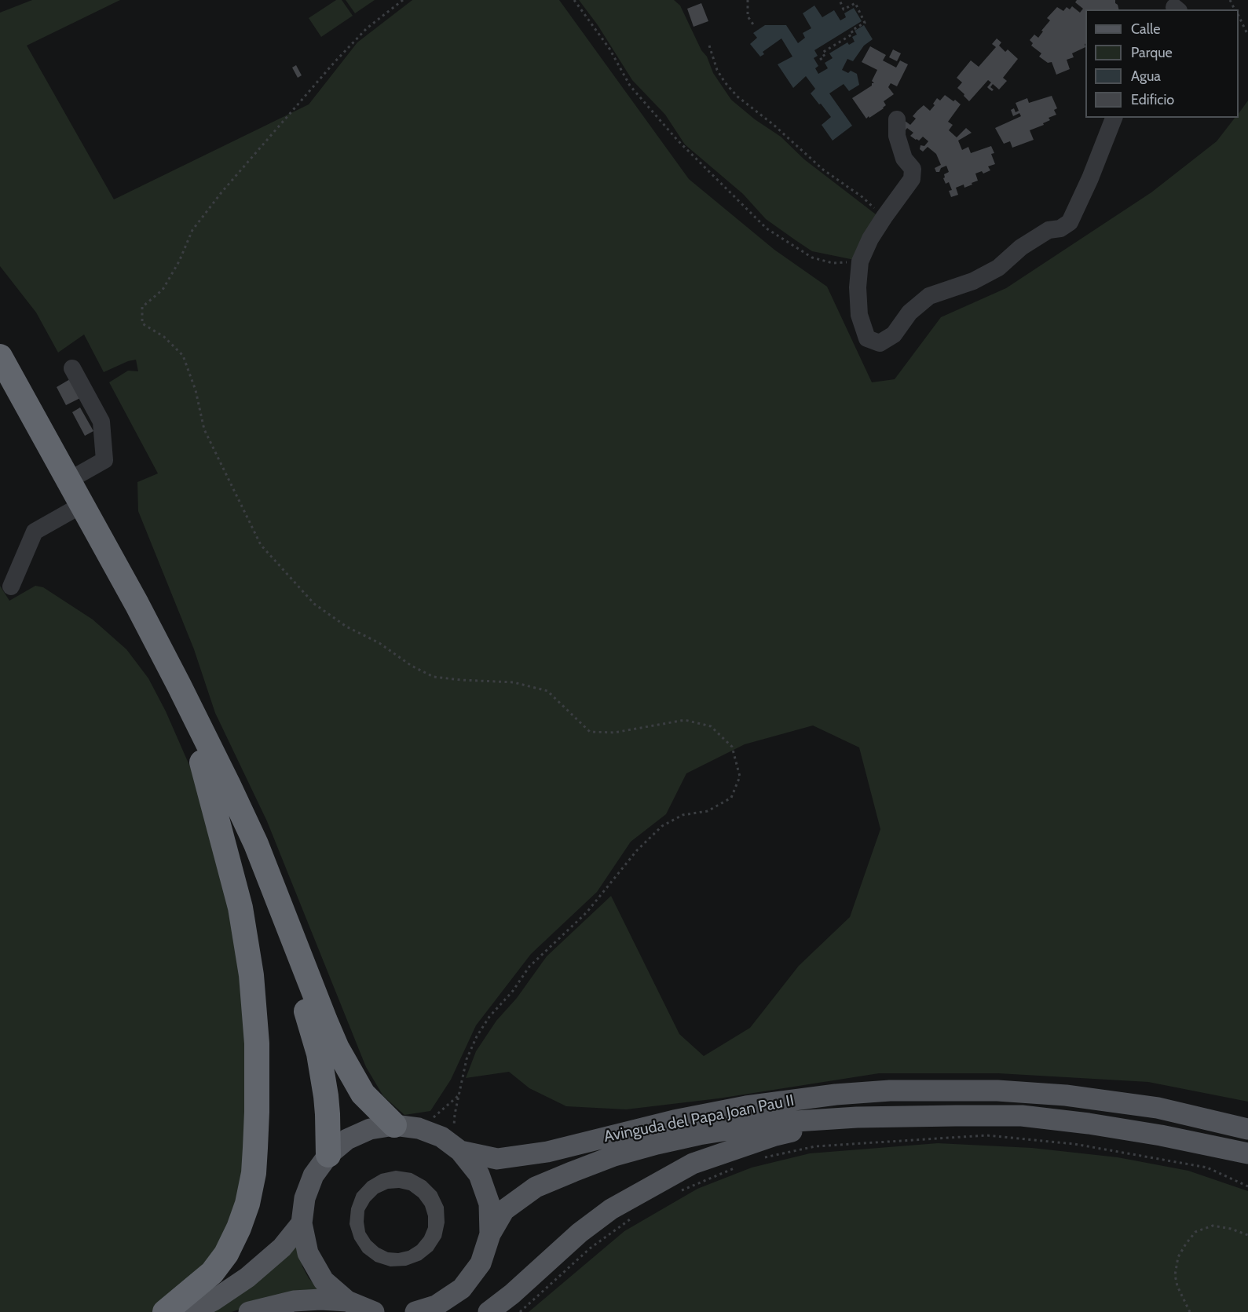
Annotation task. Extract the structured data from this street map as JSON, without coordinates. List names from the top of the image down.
{
  "streets": {
    "main road": ["Avinguda del Papa Joan Pau II"]
  },
  "legend": [
    "Calle",
    "Parque",
    "Agua",
    "Edificio"
  ]
}
